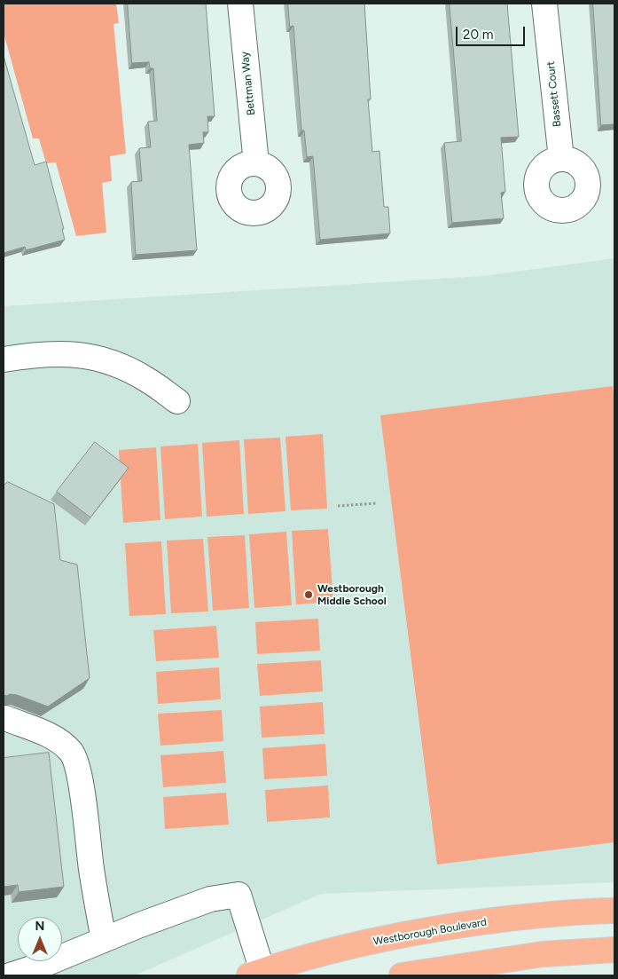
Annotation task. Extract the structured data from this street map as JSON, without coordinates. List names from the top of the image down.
{
  "streets": {
    "main road": ["Westborough Boulevard"],
    "street": ["Bettman Way", "Bassett Court"]
  },
  "places": ["Westborough Middle School"],
  "scale_bar": "20 m",
  "north": "top"
}
